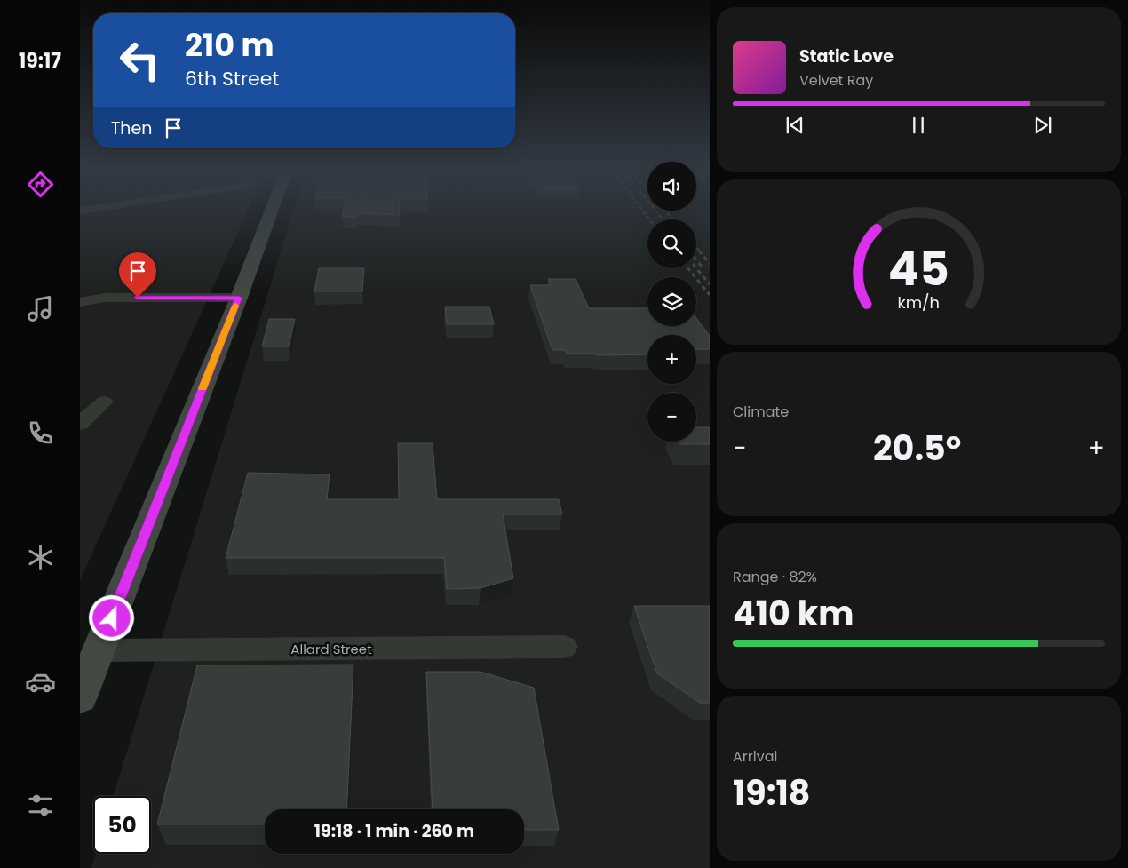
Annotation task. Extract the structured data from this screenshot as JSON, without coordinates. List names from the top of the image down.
{
  "streets": {
    "street": ["Allard Street"]
  },
  "page": {
    "tabs": "19:17",
    "turn": ["210 m", "6th Street"],
    "song": ["Static Love", "Velvet Ray"],
    "then": "Then",
    "map_buttons": ["+", "−"],
    "tile": [
      "Climate",
      ["Range · 82%", "410 km"],
      ["Arrival", "19:18"]
    ],
    "heat": ["−", "20.5°", "+"],
    "limit": "50",
    "trip": "19:18 · 1 min · 260 m",
    "gauge": ["45", "km/h"]
  }
}
